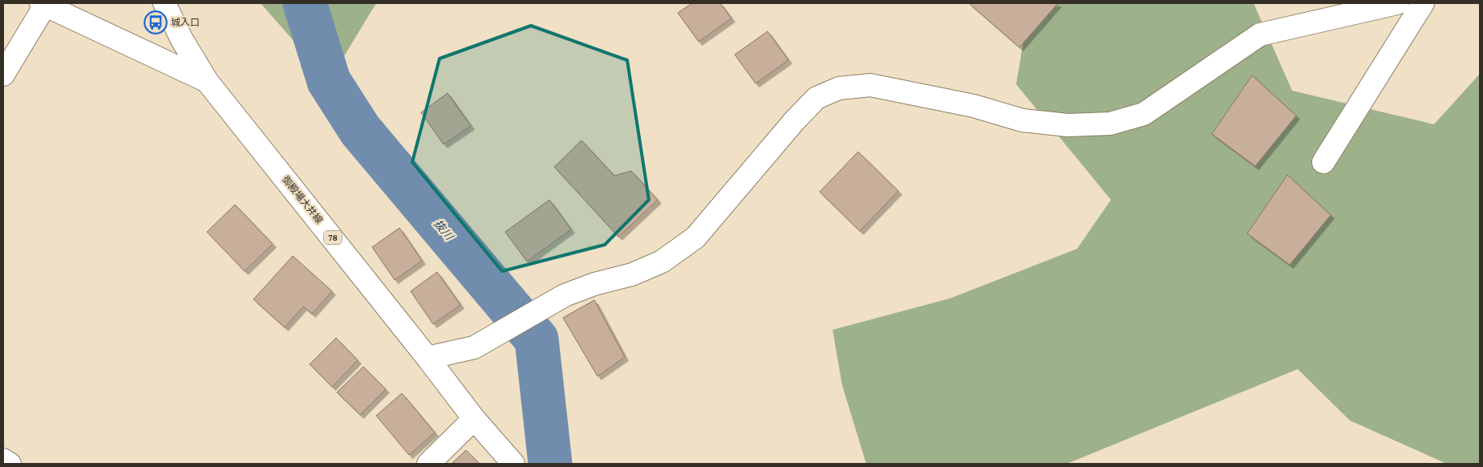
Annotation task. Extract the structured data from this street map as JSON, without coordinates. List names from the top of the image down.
{
  "streets": {
    "street": ["御殿場大井線", "78"]
  },
  "water": ["抜川"],
  "places": {
    "bus stop": ["城入口"]
  }
}
